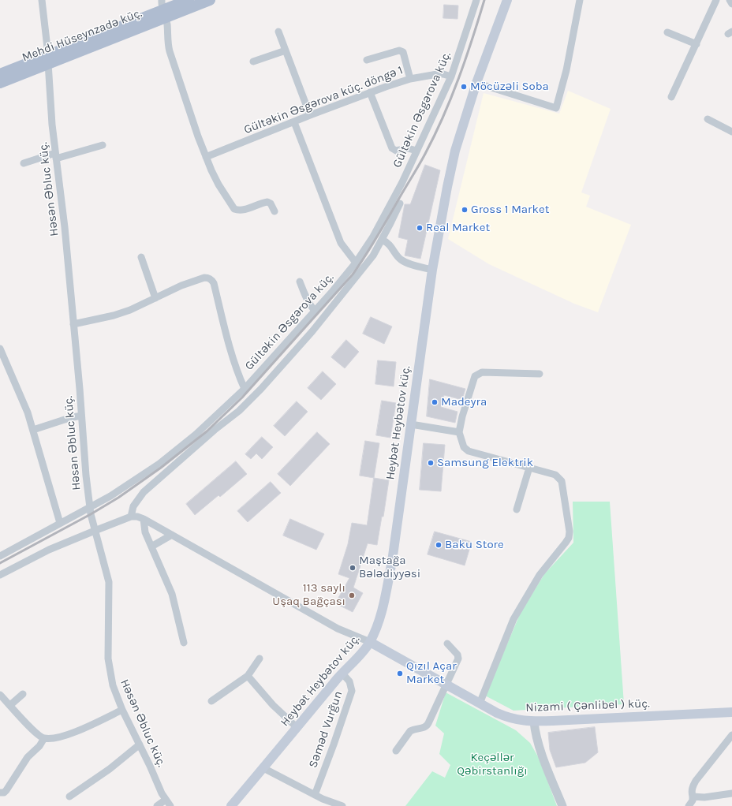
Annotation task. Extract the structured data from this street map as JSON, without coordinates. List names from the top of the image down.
{
  "streets": {
    "main road": ["Mehdi Hüseynzadə küç.", "Heybət Heybətov küç.", "Nizami ( Çənlibel ) küç."],
    "street": [
      "Gültəkin Əsgərova küç. döngə 1",
      "Gültəkin Əsgərova küç.",
      "Həsən Əbluc küç.",
      "Səməd Vurğun"
    ]
  },
  "crossings": [
    ["Mehdi Hüseynzadə küç.", "Həsən Əbluc küç."],
    ["Gültəkin Əsgərova küç. döngə 1", "Gültəkin Əsgərova küç."],
    ["Gültəkin Əsgərova küç.", "Həsən Əbluc küç."],
    ["Heybət Heybətov küç.", "Nizami ( Çənlibel ) küç."],
    ["Heybət Heybətov küç.", "Səməd Vurğun"]
  ],
  "parks": ["Keçəllər Qəbirstanlığı"],
  "places": [
    "Möcüzəli Soba",
    "Gross 1 Market",
    "Real Market",
    "Madeyra",
    "Samsung Elektrik",
    "Baku Store",
    "Maştağa Bələdiyyəsi",
    "113 saylı Uşaq Bağçası",
    "Qızıl Açar Market"
  ]
}
